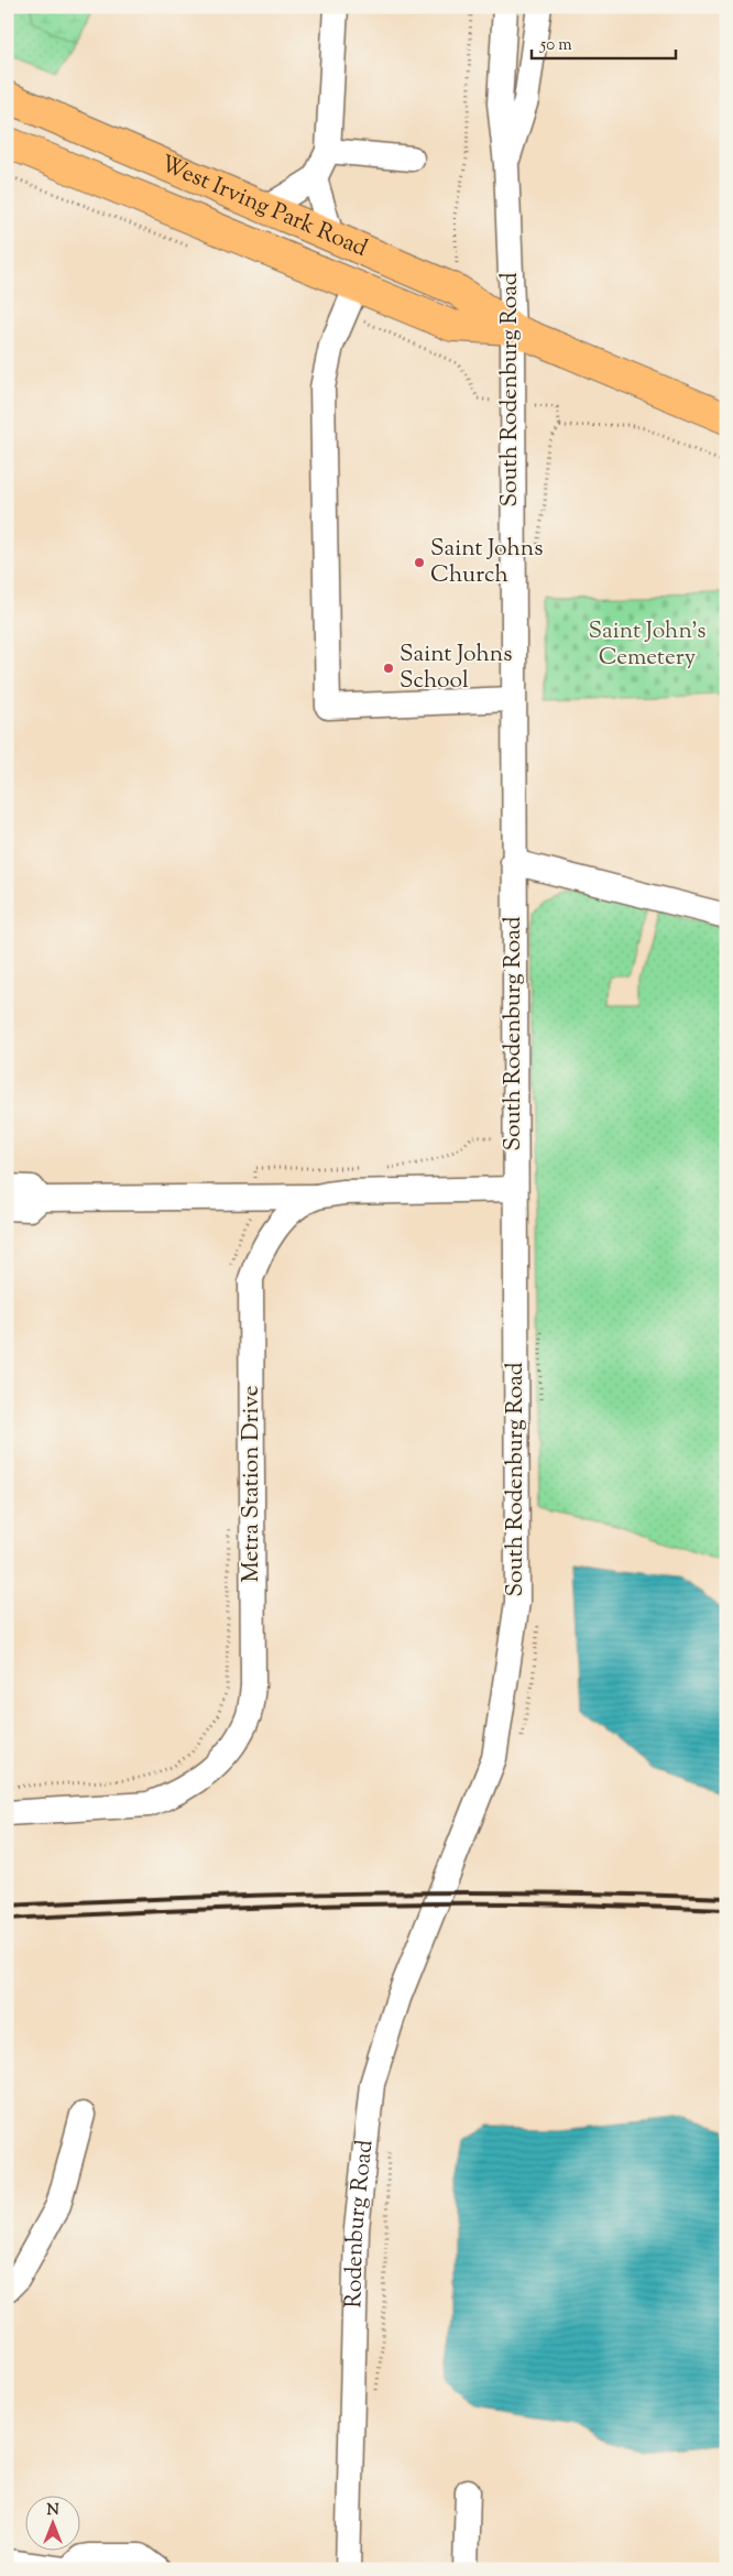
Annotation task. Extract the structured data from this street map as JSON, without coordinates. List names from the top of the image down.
{
  "streets": {
    "main road": ["West Irving Park Road"],
    "street": ["South Rodenburg Road", "Metra Station Drive", "Rodenburg Road"]
  },
  "crossings": [
    ["West Irving Park Road", "South Rodenburg Road"],
    ["South Rodenburg Road", "Metra Station Drive"],
    ["South Rodenburg Road", "Rodenburg Road"]
  ],
  "parks": ["Saint John's Cemetery"],
  "places": ["Saint Johns Church", "Saint Johns School"],
  "scale_bar": "50 m",
  "north": "top"
}
